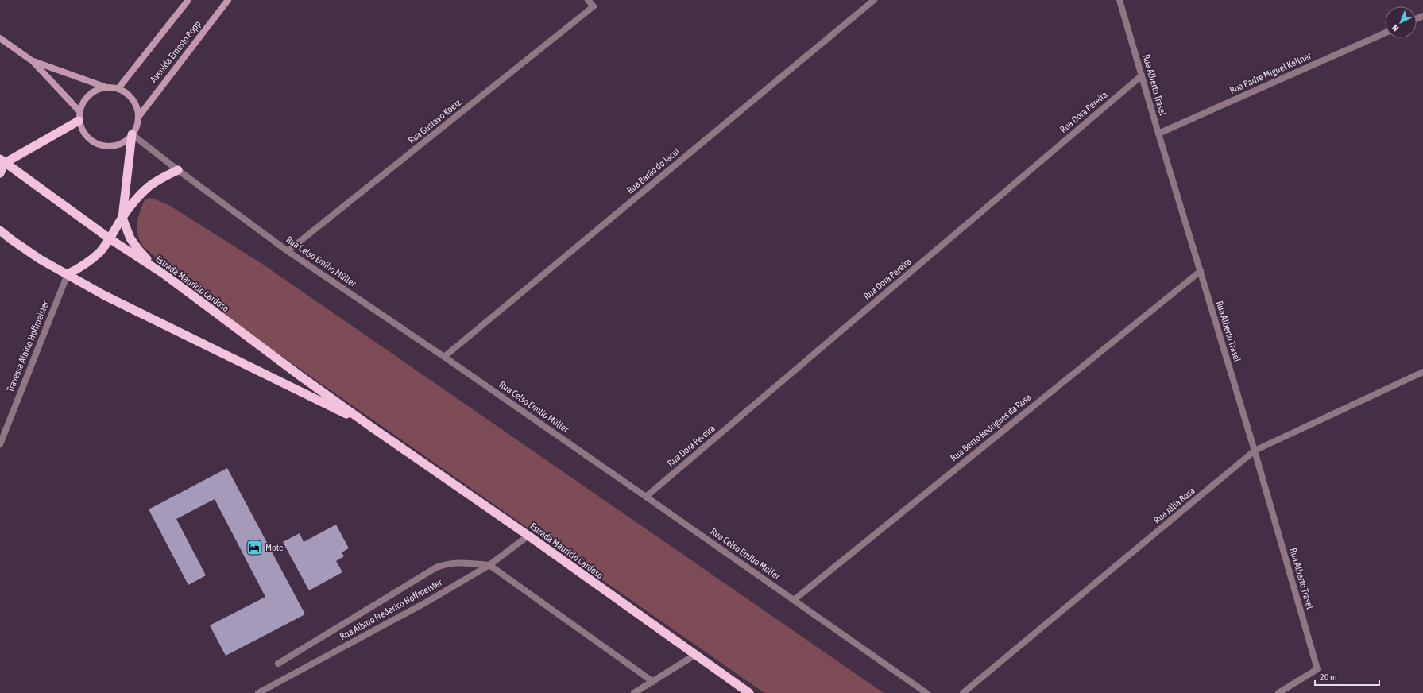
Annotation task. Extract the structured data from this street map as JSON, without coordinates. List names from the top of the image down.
{
  "streets": {
    "highway": ["Estrada Maurício Cardoso"],
    "main road": ["Avenida Ernesto Popp"],
    "street": [
      "Rua Padre Miguel Kellner",
      "Rua Alberto Trasel",
      "Rua Dora Pereira",
      "Rua Gustavo Koetz",
      "Rua Barão do Jacuí",
      "Rua Celso Emílio Müller",
      "Travessa Albino Hoffmeister",
      "Rua Bento Rodrigues da Rosa",
      "Rua Júlia Rosa",
      "Rua Albino Frederico Hoffmeister"
    ]
  },
  "crossings": [
    ["Avenida Ernesto Popp", "Rua Celso Emílio Müller"],
    ["Rua Padre Miguel Kellner", "Rua Alberto Trasel"],
    ["Rua Alberto Trasel", "Rua Dora Pereira"],
    ["Rua Alberto Trasel", "Rua Bento Rodrigues da Rosa"],
    ["Rua Alberto Trasel", "Rua Júlia Rosa"],
    ["Rua Dora Pereira", "Rua Celso Emílio Müller"],
    ["Rua Gustavo Koetz", "Rua Celso Emílio Müller"],
    ["Rua Barão do Jacuí", "Rua Celso Emílio Müller"],
    ["Rua Celso Emílio Müller", "Rua Bento Rodrigues da Rosa"],
    ["Estrada Maurício Cardoso", "Travessa Albino Hoffmeister"],
    ["Estrada Maurício Cardoso", "Rua Albino Frederico Hoffmeister"]
  ],
  "places": {
    "hotel": ["Mote"]
  },
  "scale_bar": "20 m",
  "north": "bottom left"
}
